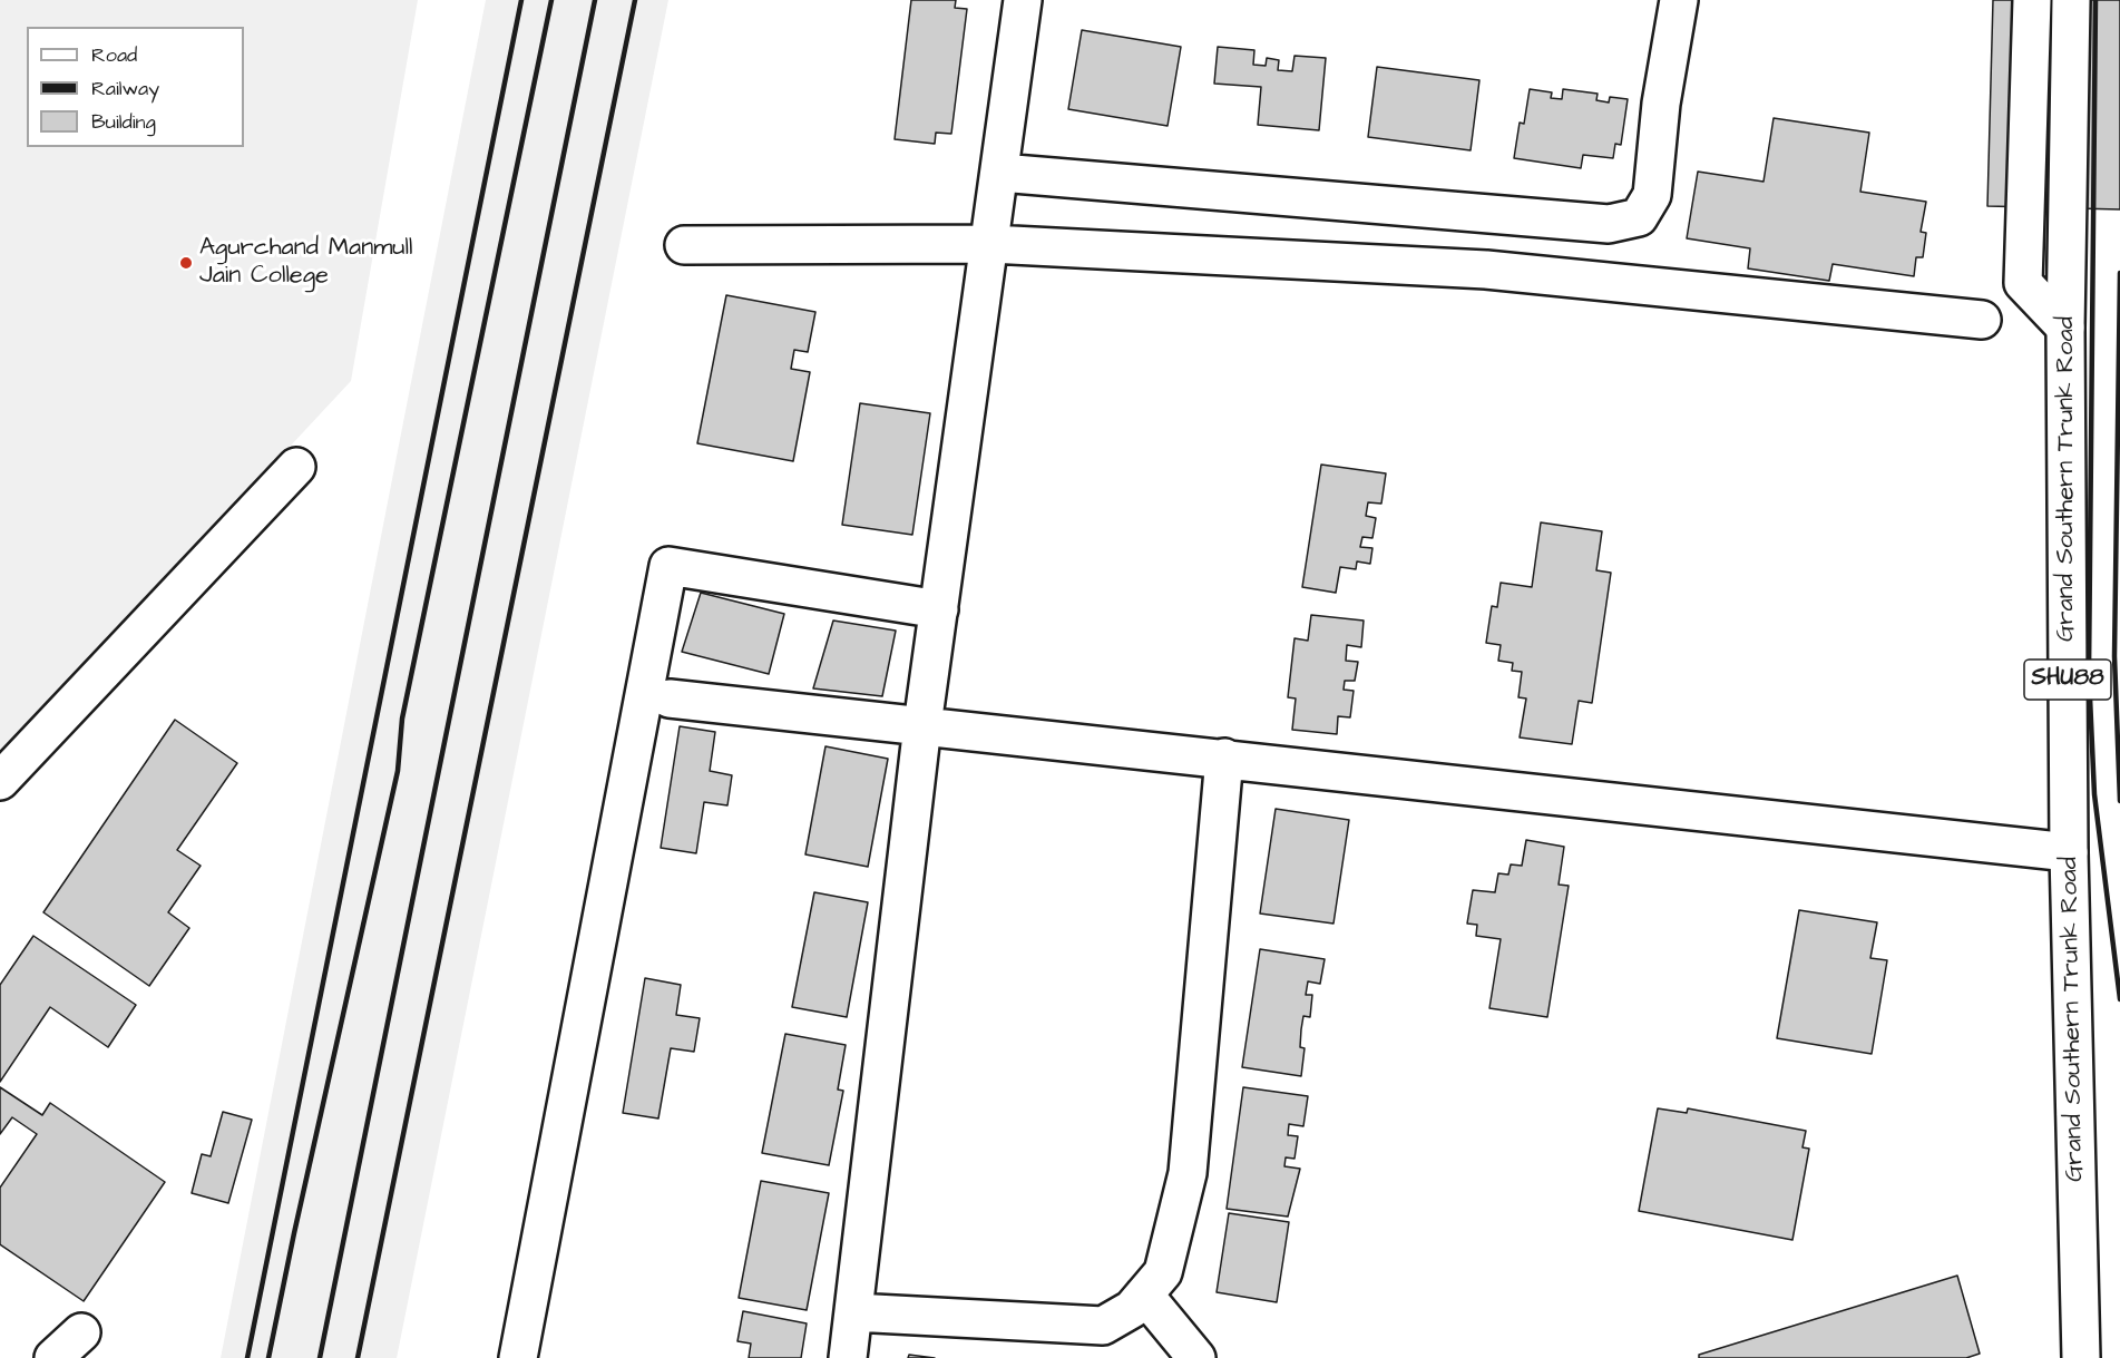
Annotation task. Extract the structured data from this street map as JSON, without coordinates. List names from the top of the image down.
{
  "streets": {
    "main road": ["Grand Southern Trunk Road", "SHU88"]
  },
  "places": ["Agurchand Manmull Jain College"],
  "legend": ["Road", "Railway", "Building"]
}
